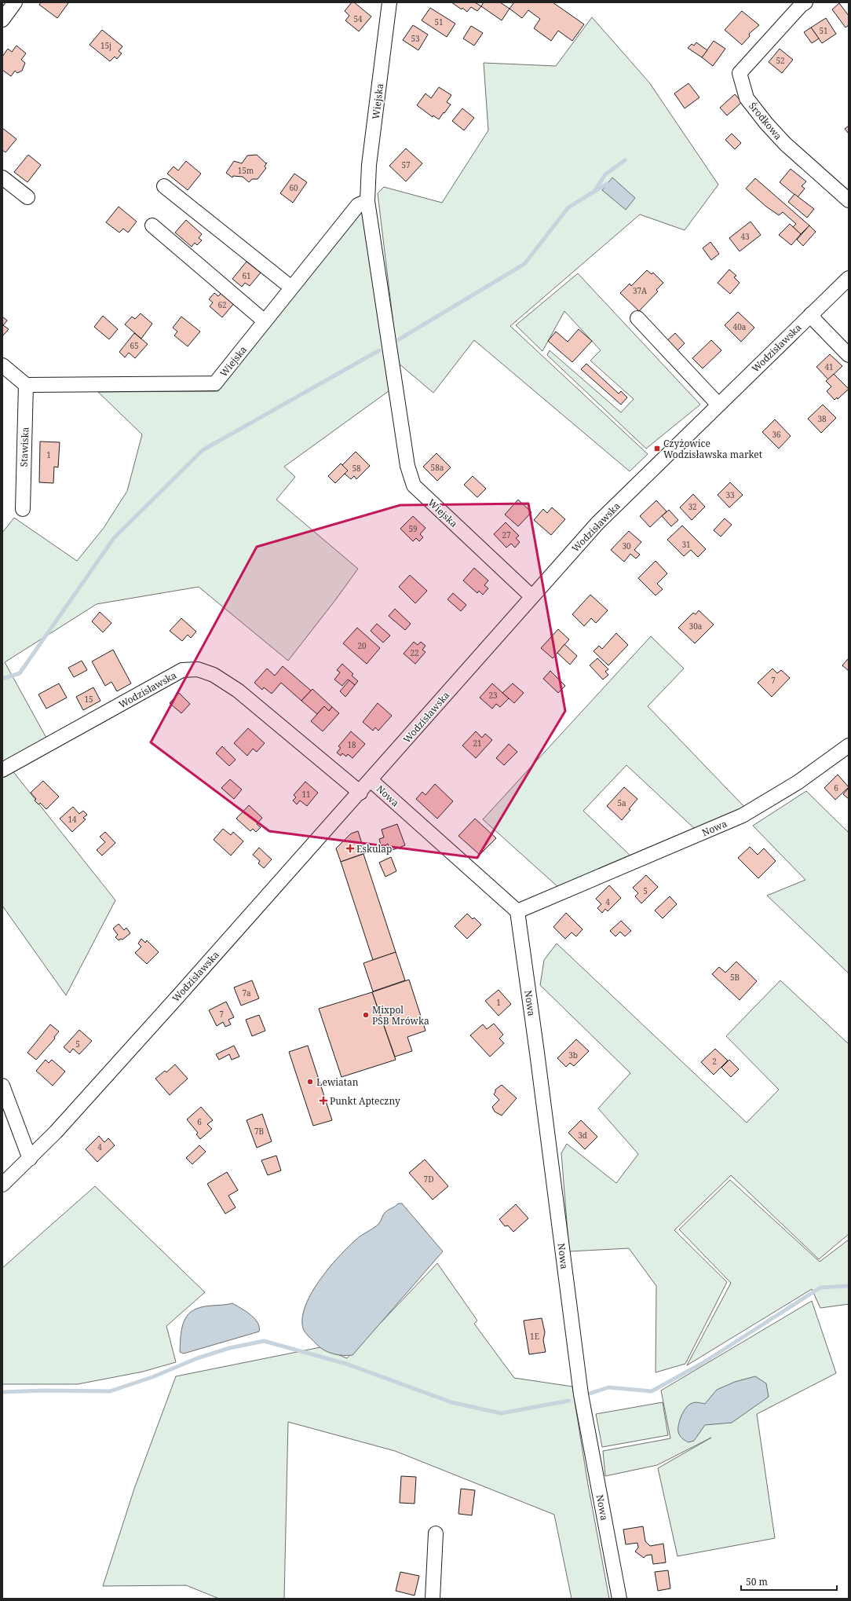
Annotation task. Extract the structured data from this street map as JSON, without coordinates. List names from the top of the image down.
{
  "streets": {
    "street": [
      "Wiejska",
      "Środkowa",
      "Wodzisławska",
      "Stawiska",
      "Nowa"
    ]
  },
  "crossings": [
    ["Wiejska", "Wodzisławska"],
    ["Wiejska", "Stawiska"],
    ["Wodzisławska", "Nowa"]
  ],
  "places": {
    "transit": ["Czyżowice Wodzisławska market"],
    "health": ["Eskulap", "Punkt Apteczny"],
    "other": ["Mixpol PSB Mrówka", "Lewiatan"]
  },
  "house_numbers": [
    "54",
    "51",
    "51",
    "53",
    "15j",
    "52",
    "57",
    "15m",
    "60",
    "43",
    "61",
    "37A",
    "62",
    "40a",
    "65",
    "41",
    "38",
    "36",
    "1",
    "58a",
    "58",
    "33",
    "32",
    "59",
    "27",
    "31",
    "30",
    "30a",
    "20",
    "22",
    "7",
    "23",
    "15",
    "21",
    "18",
    "6",
    "11",
    "5a",
    "14",
    "5",
    "4",
    "5B",
    "7a",
    "1",
    "7",
    "5",
    "3b",
    "2",
    "6",
    "7B",
    "3d",
    "4",
    "7D",
    "1E"
  ],
  "scale_bar": "50 m"
}
